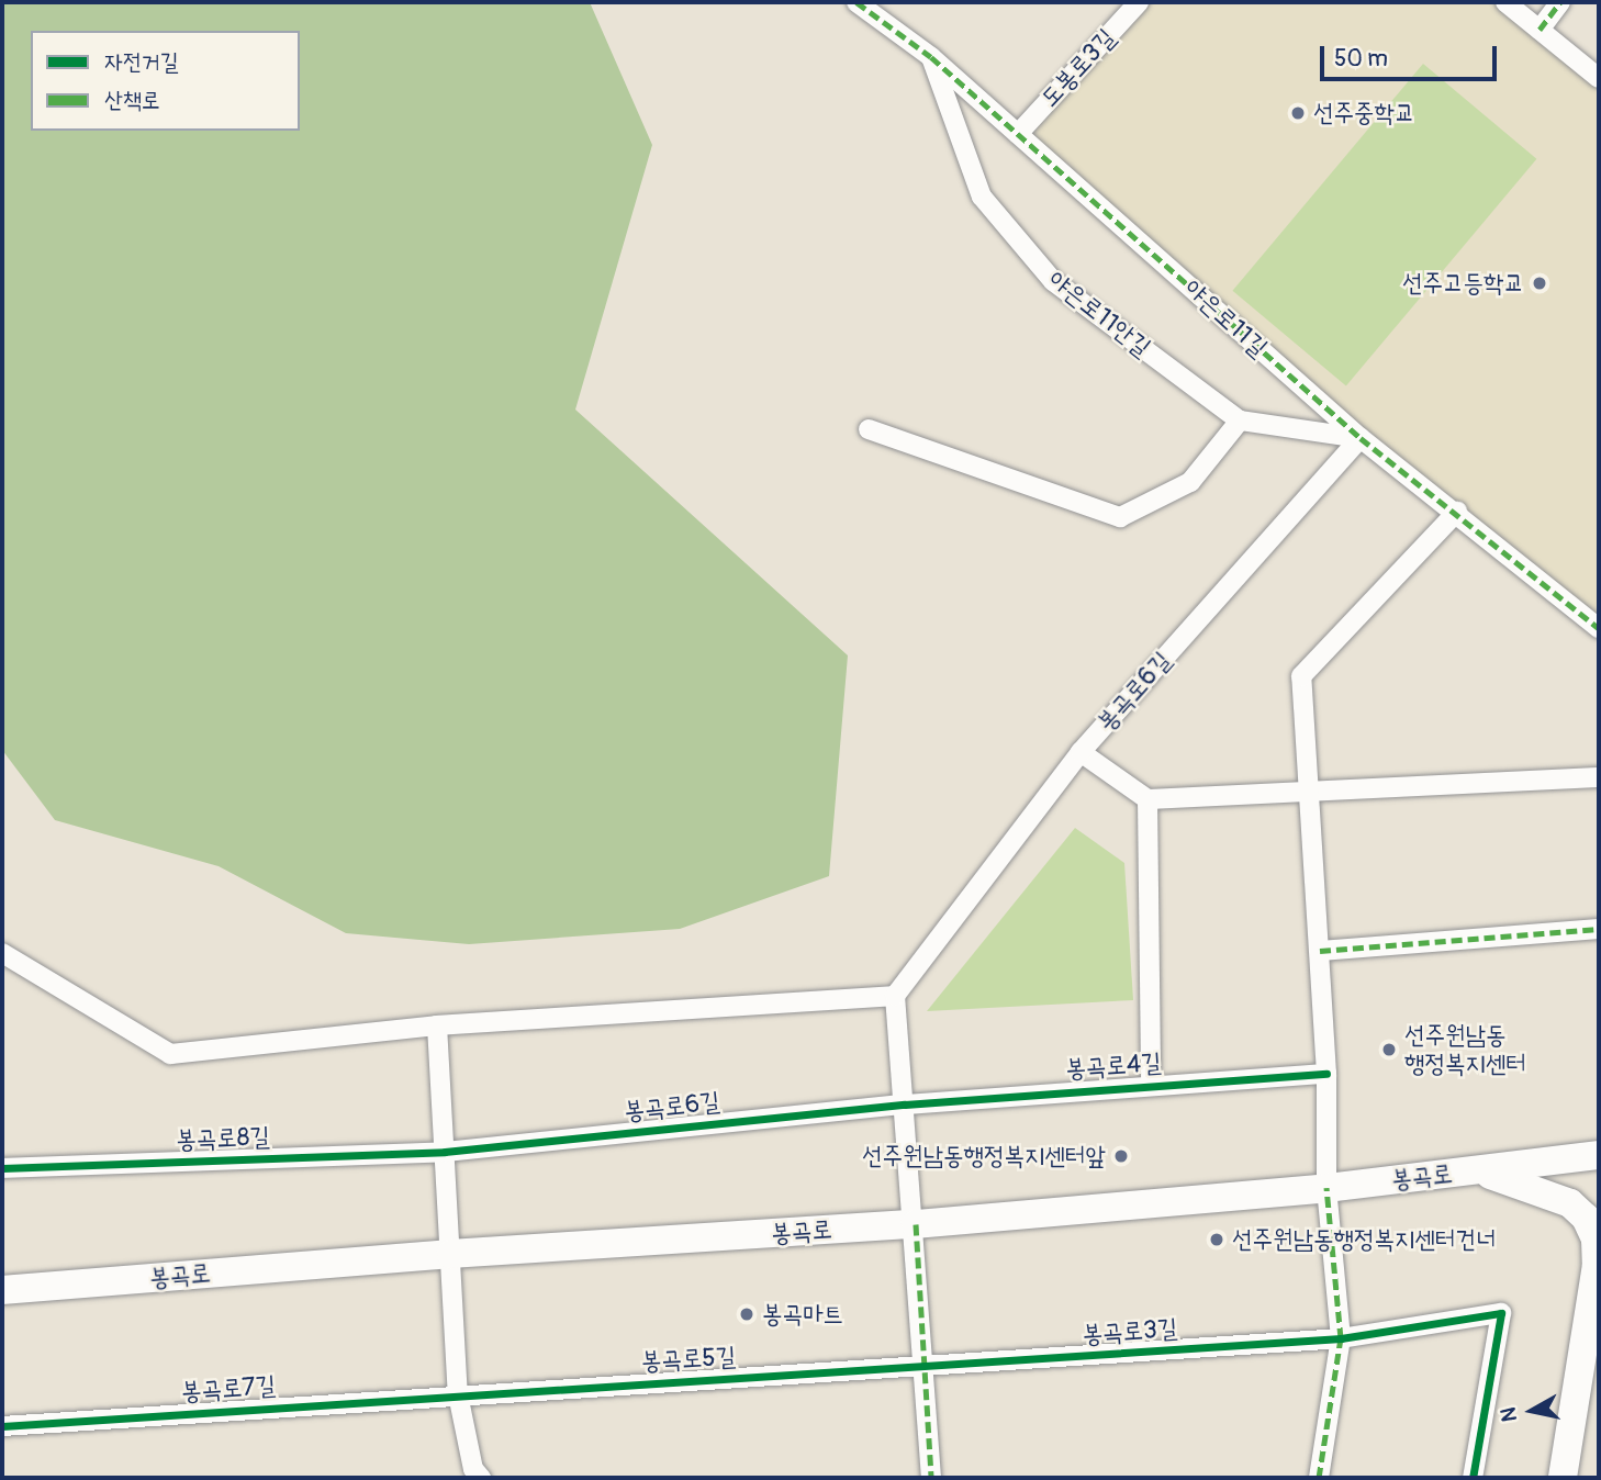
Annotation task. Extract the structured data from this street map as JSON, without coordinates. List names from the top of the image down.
{
  "streets": {
    "street": [
      "도봉로3길",
      "야은로11안길",
      "야은로11길",
      "봉곡로6길",
      "봉곡로4길",
      "봉곡로8길",
      "봉곡로",
      "봉곡로3길",
      "봉곡로5길",
      "봉곡로7길"
    ]
  },
  "crossings": [
    ["도봉로3길", "야은로11길"],
    ["야은로11안길", "야은로11길"],
    ["야은로11안길", "봉곡로6길"],
    ["야은로11길", "봉곡로6길"],
    ["봉곡로6길", "봉곡로4길"],
    ["봉곡로6길", "봉곡로8길"],
    ["봉곡로3길", "봉곡로5길"],
    ["봉곡로5길", "봉곡로7길"]
  ],
  "places": [
    "선주중학교",
    "선주고등학교",
    "선주원남동 행정복지센터",
    "선주원남동행정복지센터앞",
    "선주원남동행정복지센터건너",
    "봉곡마트"
  ],
  "legend": ["자전거길", "산책로"],
  "scale_bar": "50 m",
  "north": "left"
}
